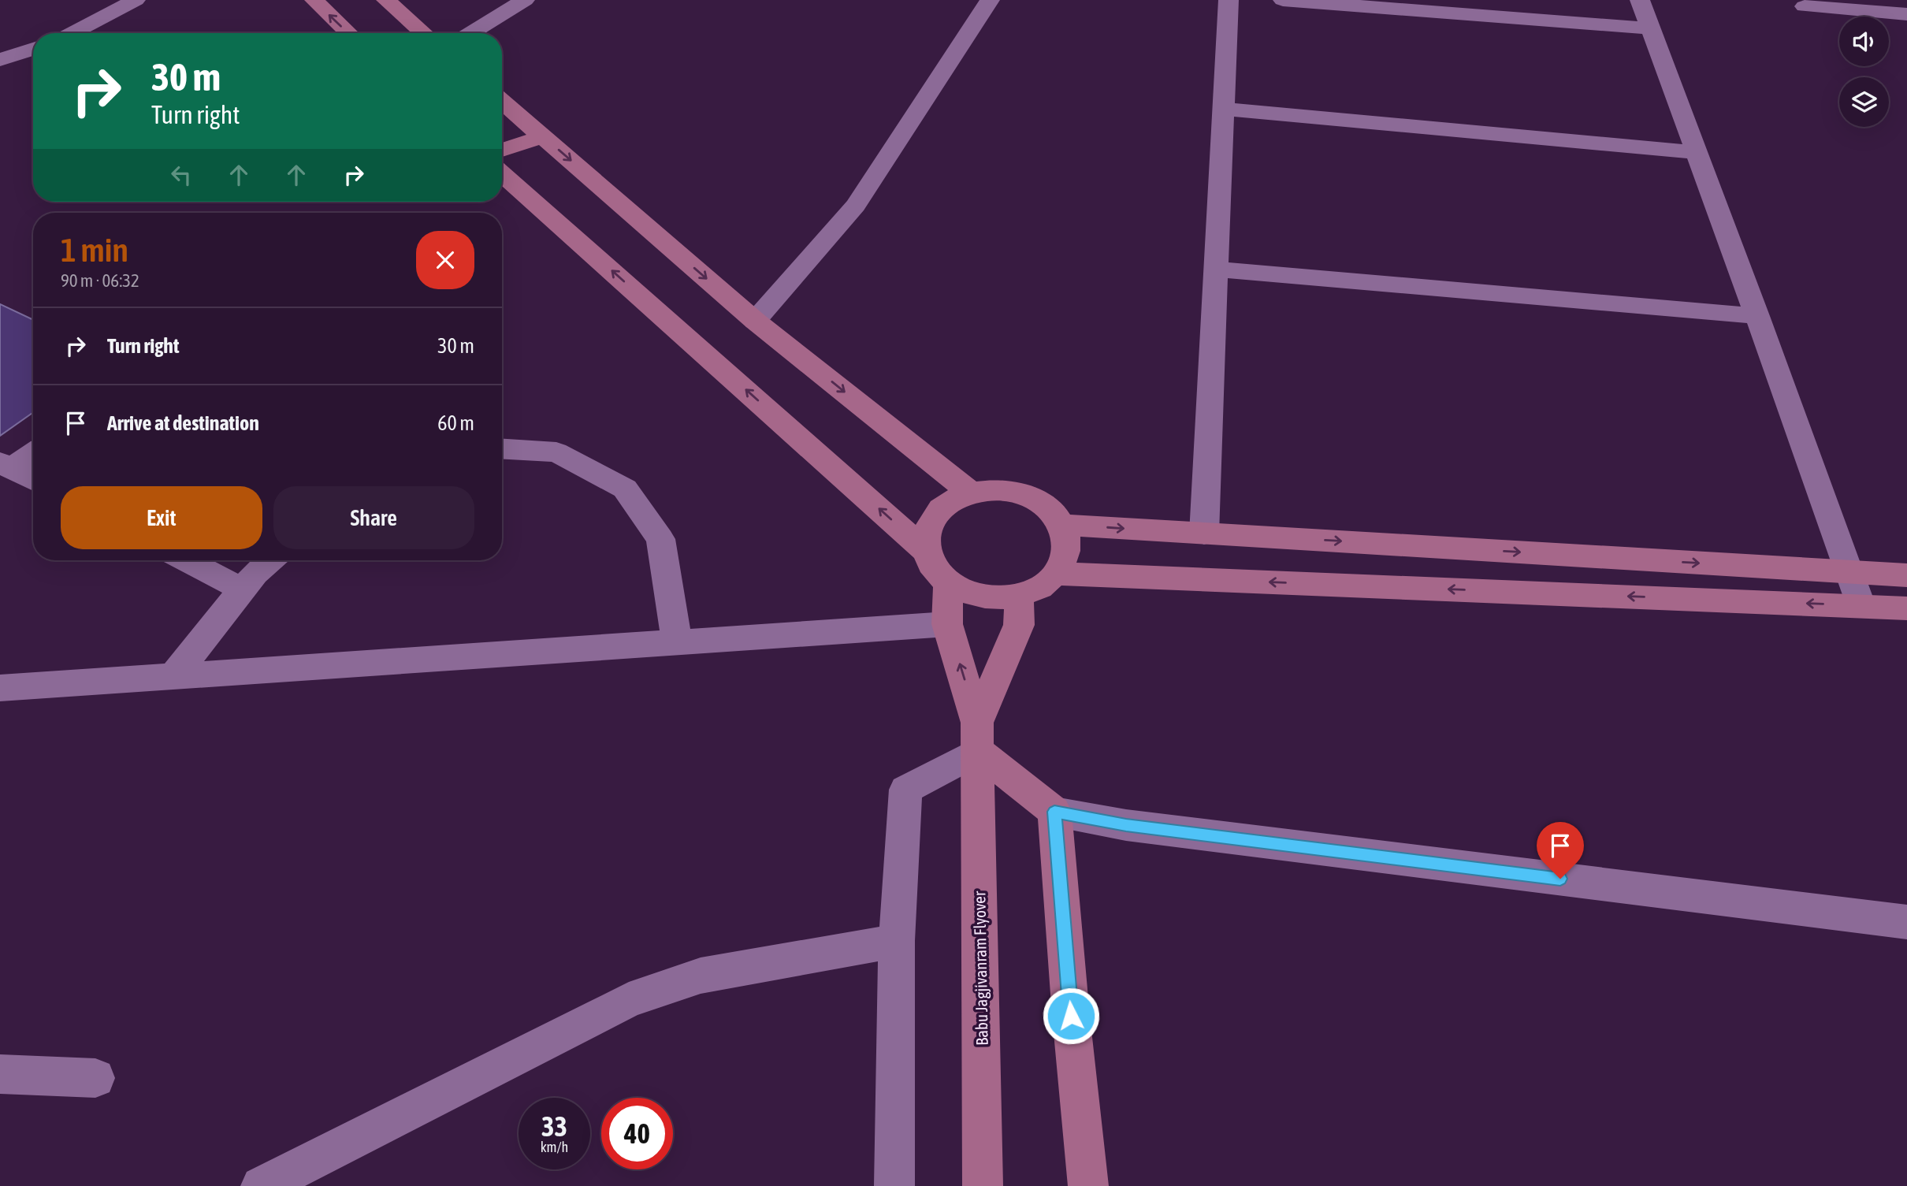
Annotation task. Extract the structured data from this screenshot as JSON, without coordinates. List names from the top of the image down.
{
  "streets": {
    "main road": ["Babu Jagjivanram Flyover"]
  },
  "page": {
    "turn": ["30 m", "Turn right"],
    "heading": ["1 min", "90 m · 06:32"],
    "list": [
      {
        "name": "Turn right",
        "value": "30 m"
      },
      {
        "name": "Arrive at destination",
        "value": "60 m"
      }
    ],
    "buttons": ["Exit", "Share"],
    "speed": "33 km/h",
    "limit": "40"
  }
}
